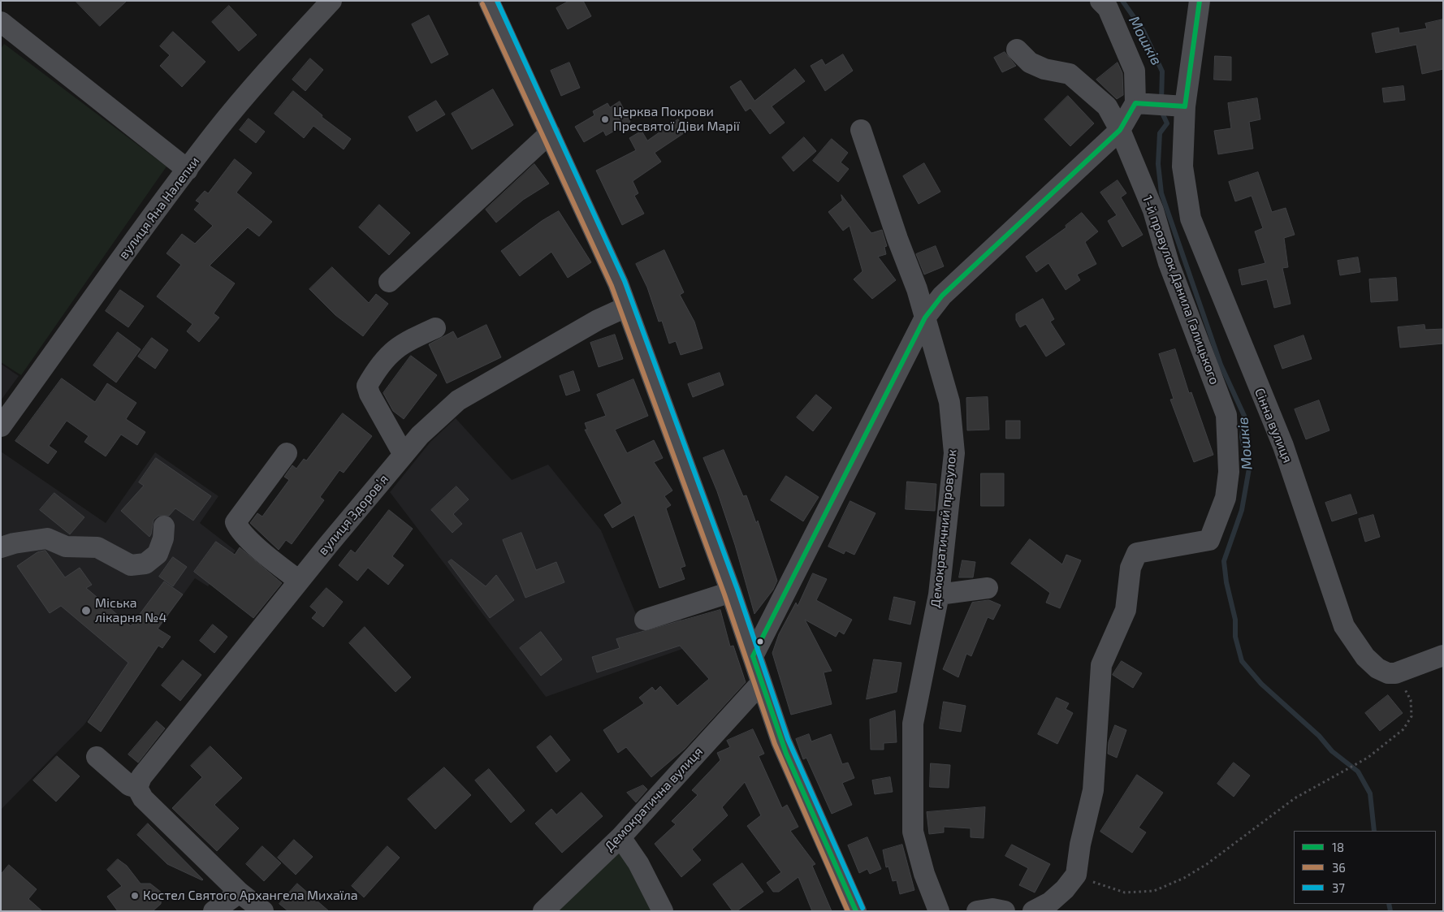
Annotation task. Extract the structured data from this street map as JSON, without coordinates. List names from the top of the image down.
{
  "streets": {
    "street": [
      "вулиця Яна Налепки",
      "1-й провулок Данила Галицького",
      "Сінна вулиця",
      "вулиця Здоровʼя",
      "Демократичний провулок",
      "Демократична вулиця"
    ]
  },
  "water": ["Мошків"],
  "places": ["Церква Покрови Пресвятої Діви Марії", "Міська лікарня №4", "Костел Святого Архангела Михаїла"],
  "lines": ["transit line 18", "transit line 37", "transit line 36"],
  "legend": ["18", "36", "37"]
}
